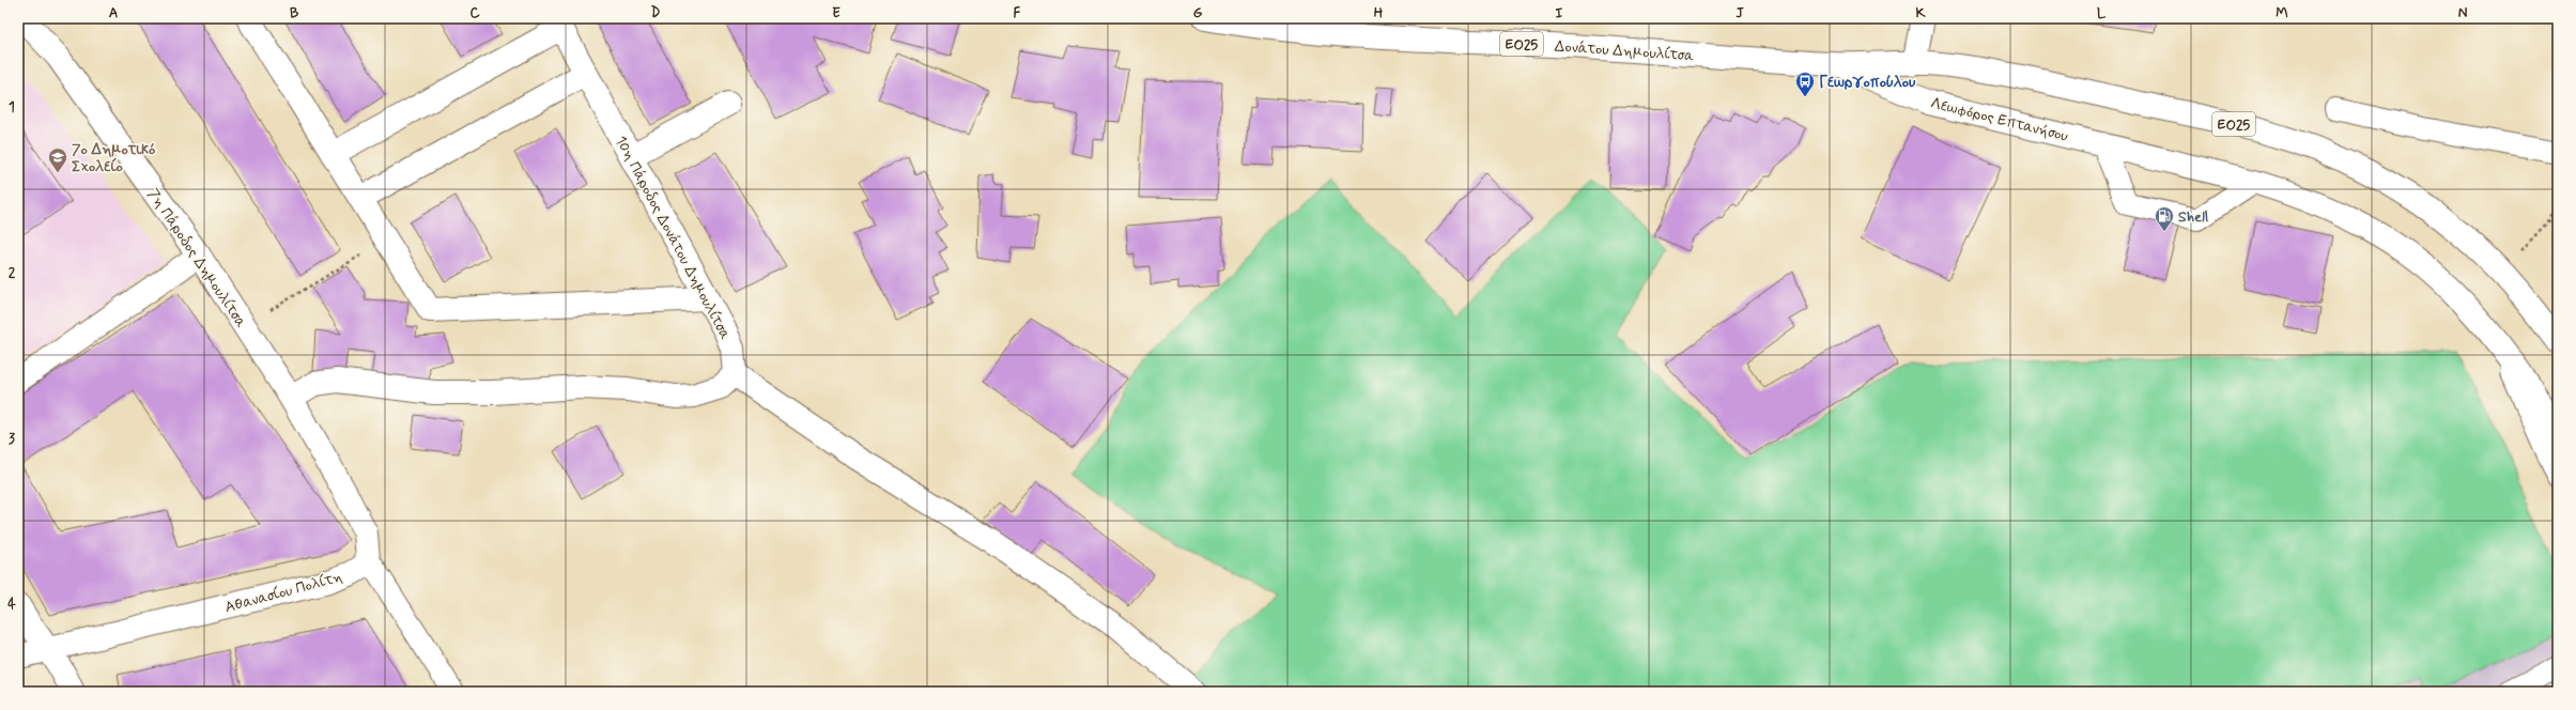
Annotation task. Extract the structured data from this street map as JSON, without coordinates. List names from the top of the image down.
{
  "streets": {
    "street": [
      "ΕΟ25",
      "Δονάτου Δημουλίτσα",
      "Λεωφόρος Επτανήσου",
      "10η Πάροδος Δονάτου Δημουλίτσα",
      "7η Πάροδος Δημουλίτσα",
      "Αθανασίου Πολίτη"
    ]
  },
  "crossings": [
    ["ΕΟ25", "Δονάτου Δημουλίτσα"],
    ["ΕΟ25", "Λεωφόρος Επτανήσου"],
    ["Δονάτου Δημουλίτσα", "Λεωφόρος Επτανήσου"]
  ],
  "places": {
    "bus stop": ["Γεωργοπούλου"],
    "school or university": ["7ο Δημοτικό Σχολείο"],
    "fuel station": ["Shell"]
  },
  "grid": {
    "columns": [
      "A",
      "B",
      "C",
      "D",
      "E",
      "F",
      "G",
      "H",
      "I",
      "J",
      "K",
      "L",
      "M",
      "N"
    ],
    "rows": [
      "1",
      "2",
      "3",
      "4"
    ]
  }
}
